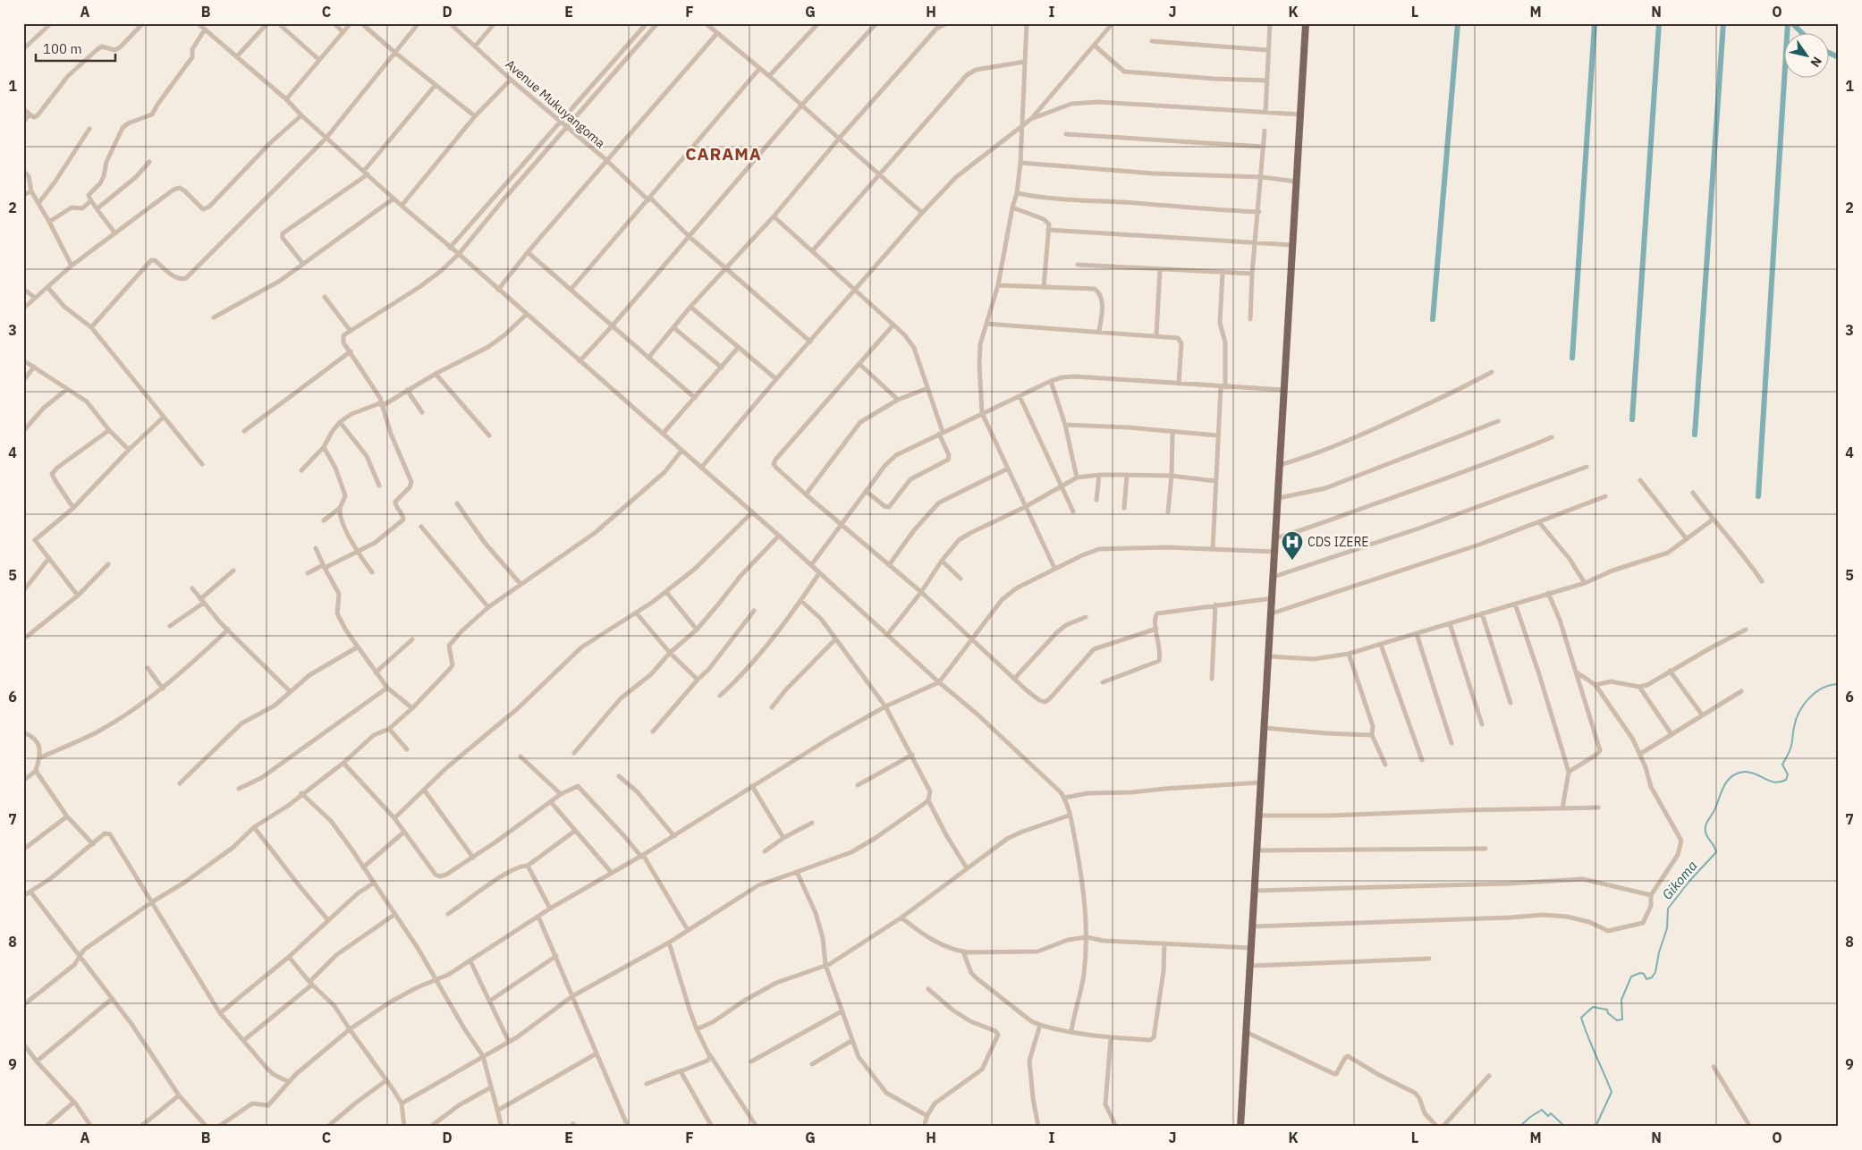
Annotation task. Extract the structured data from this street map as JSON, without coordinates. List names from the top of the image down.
{
  "streets": {
    "street": ["Avenue Mukuyangoma"]
  },
  "districts": ["CARAMA"],
  "water": ["Gikoma"],
  "places": {
    "hospital": ["CDS IZERE"]
  },
  "scale_bar": "100 m",
  "north": "bottom right",
  "grid": {
    "columns": [
      "A",
      "B",
      "C",
      "D",
      "E",
      "F",
      "G",
      "H",
      "I",
      "J",
      "K",
      "L",
      "M",
      "N",
      "O"
    ],
    "rows": [
      "1",
      "2",
      "3",
      "4",
      "5",
      "6",
      "7",
      "8",
      "9"
    ]
  }
}
